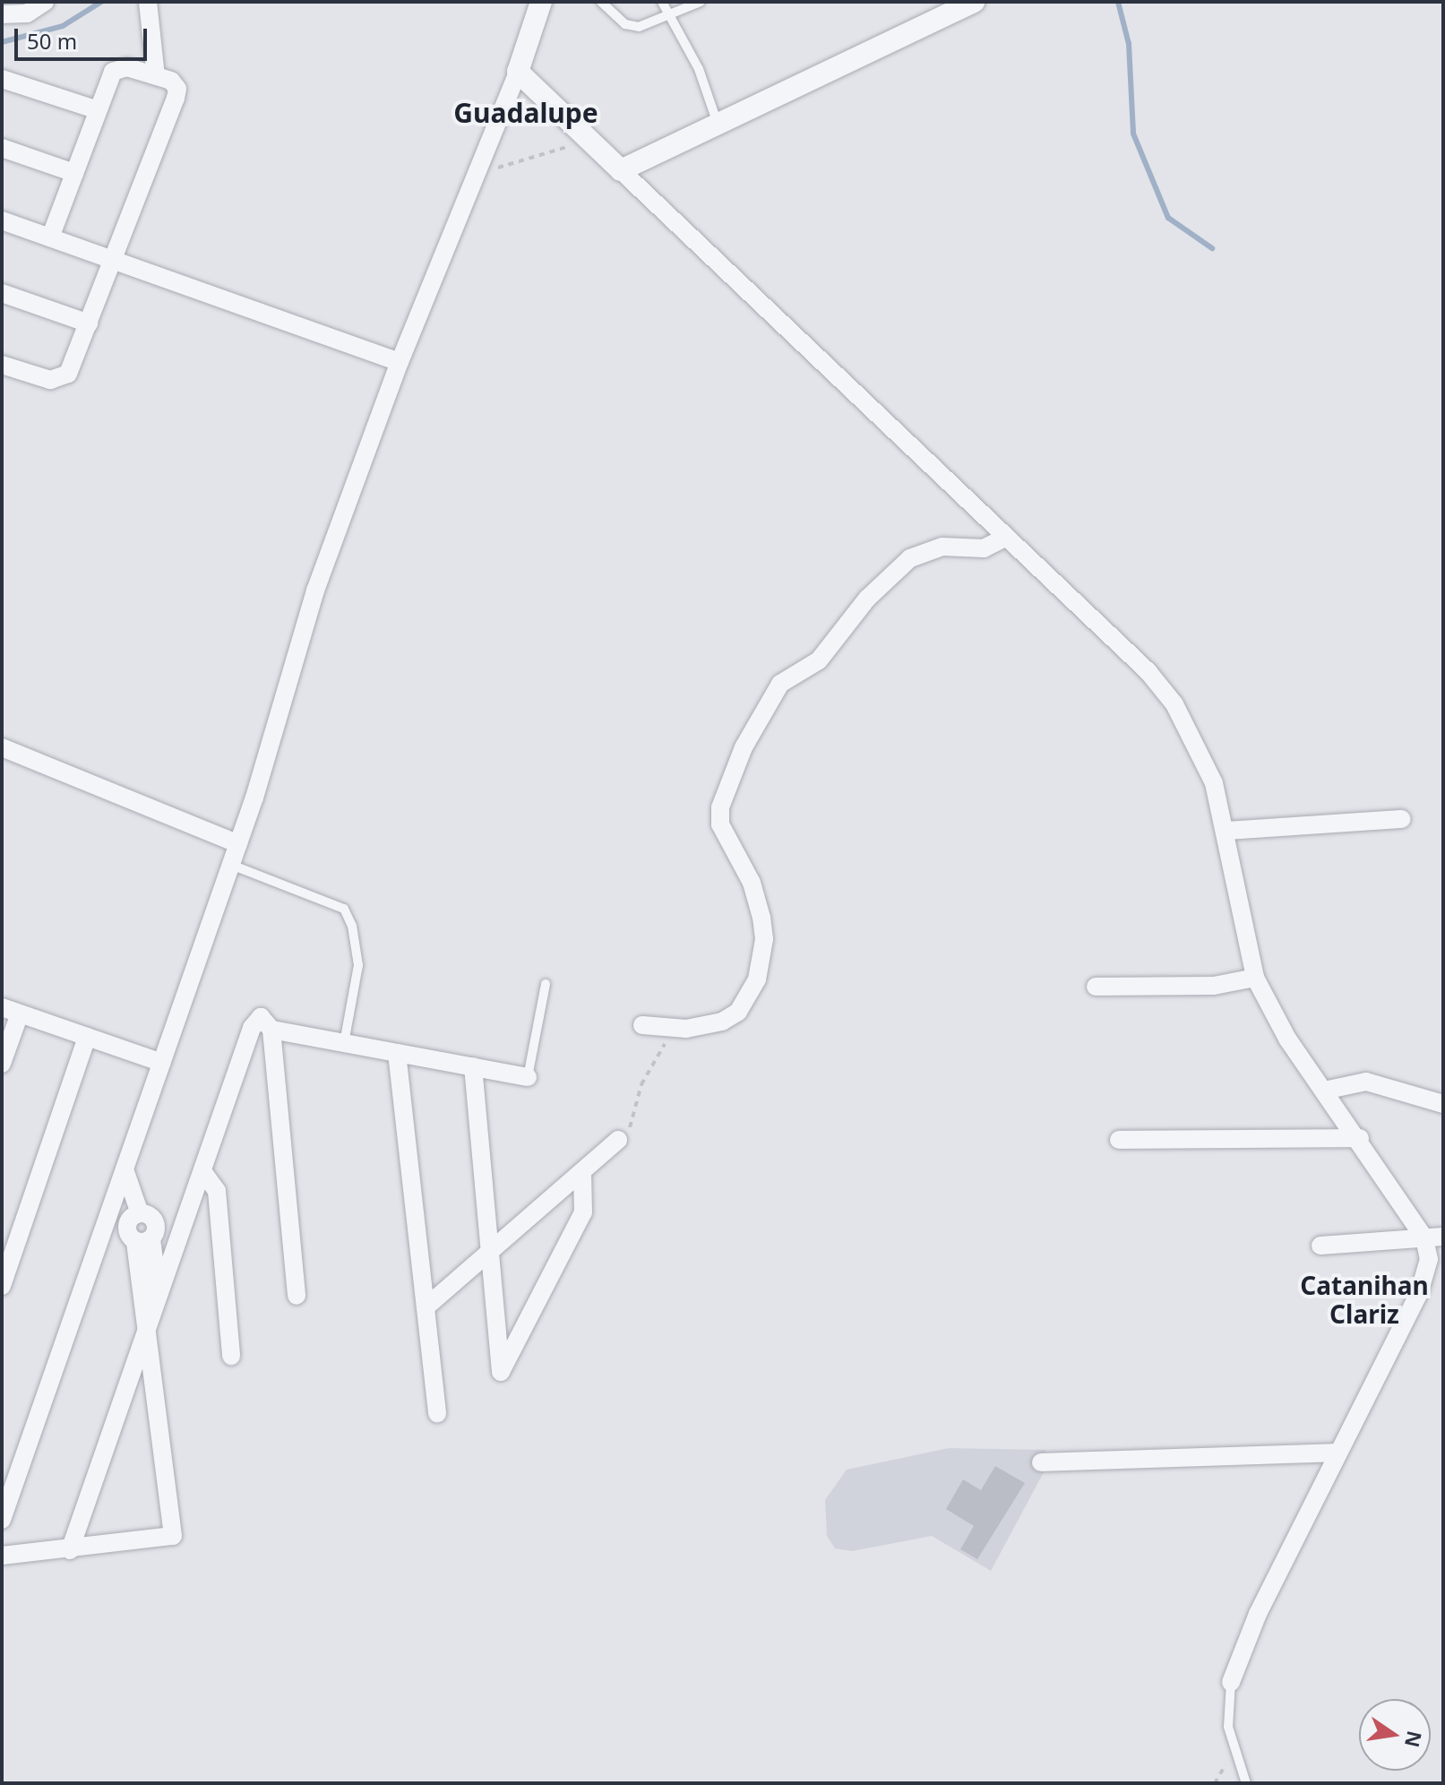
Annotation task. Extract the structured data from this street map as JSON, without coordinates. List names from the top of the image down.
{
  "districts": ["Guadalupe", "Catanihan Clariz"],
  "scale_bar": "50 m",
  "north": "right"
}
